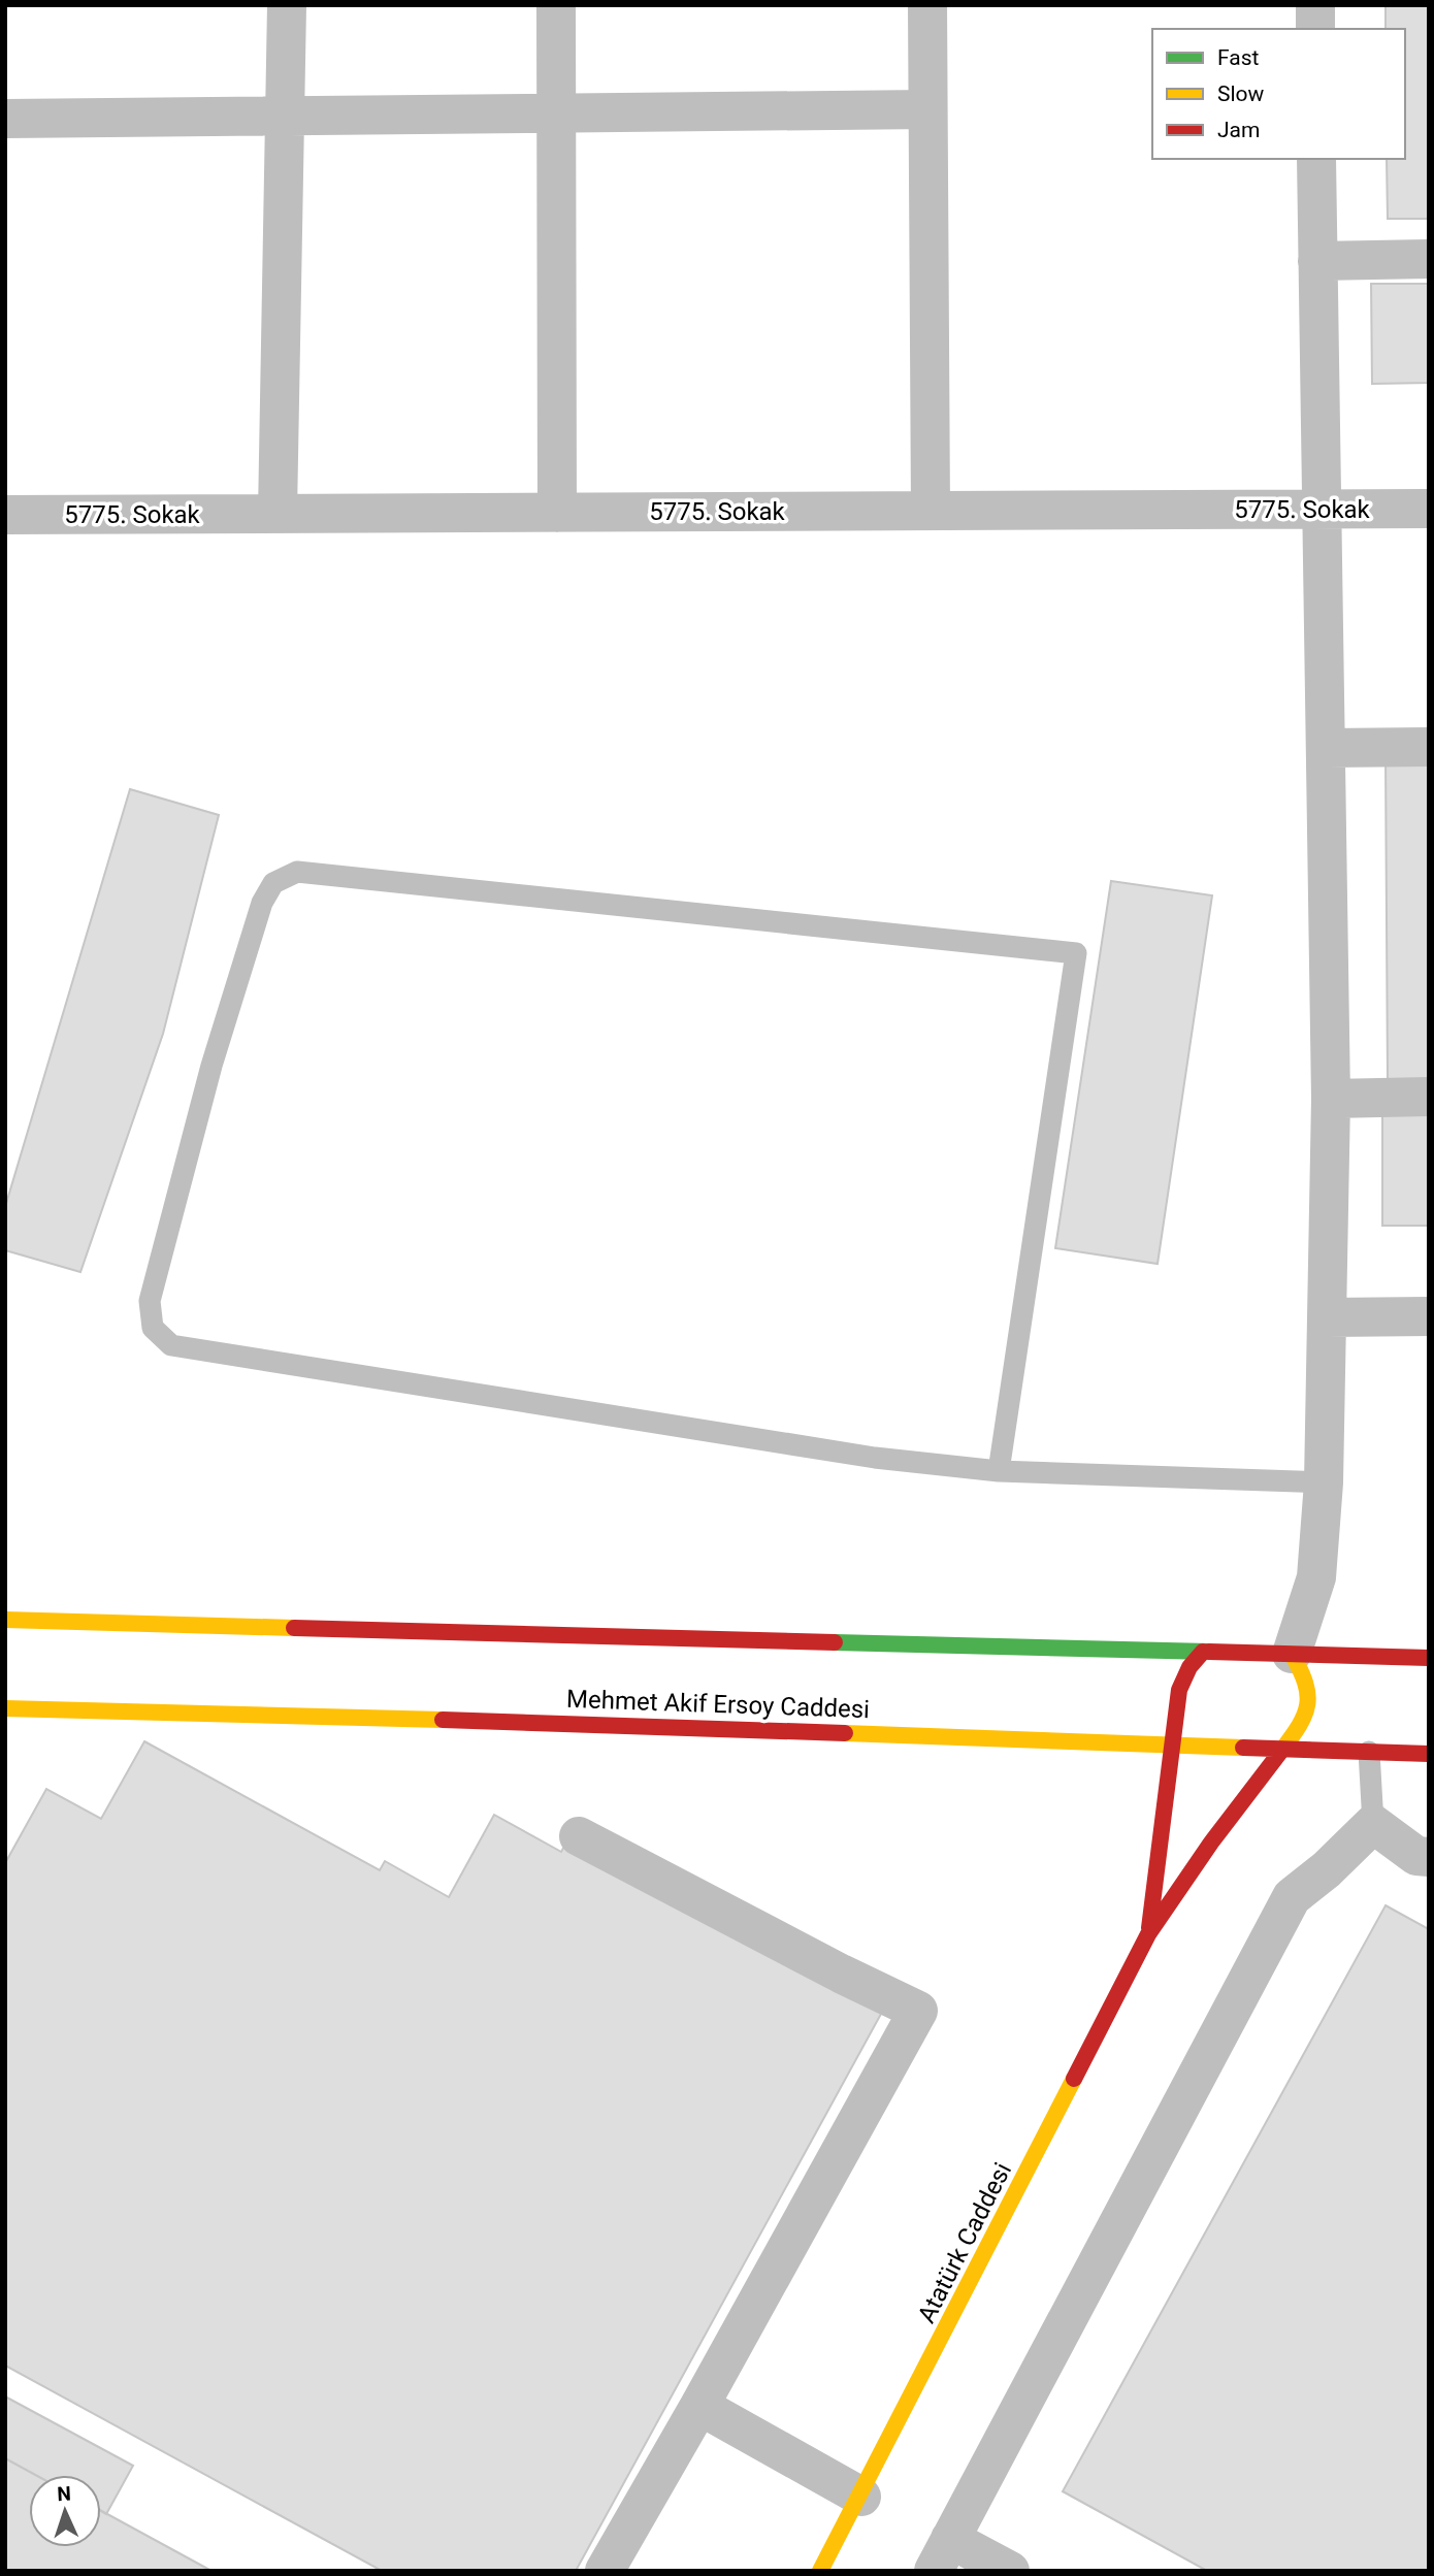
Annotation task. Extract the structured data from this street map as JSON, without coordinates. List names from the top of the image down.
{
  "streets": {
    "main road": ["Mehmet Akif Ersoy Caddesi", "Atatürk Caddesi"],
    "street": ["5775. Sokak"]
  },
  "legend": ["Fast", "Slow", "Jam"],
  "north": "top"
}
